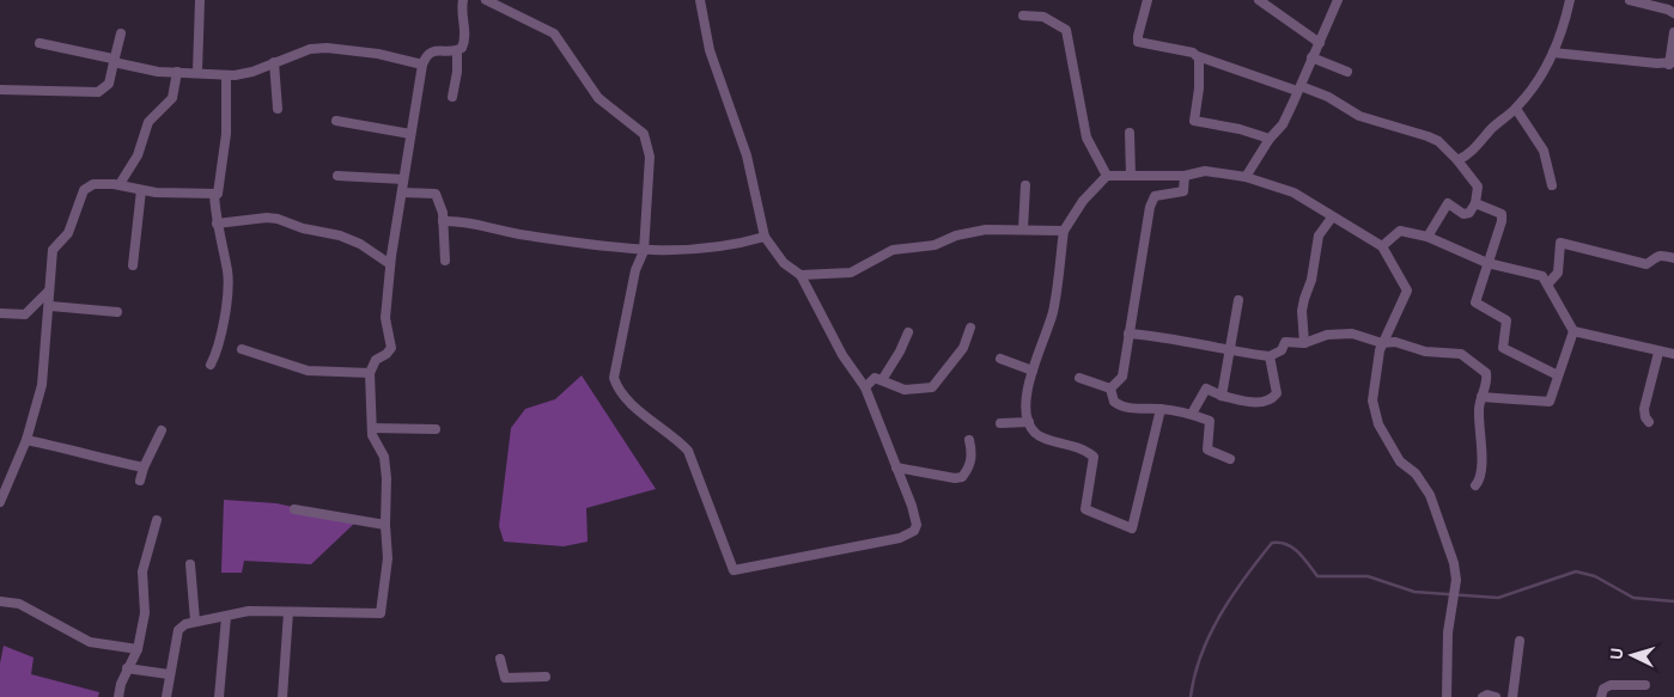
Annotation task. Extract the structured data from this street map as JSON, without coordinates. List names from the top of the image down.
{
  "north": "left"
}
